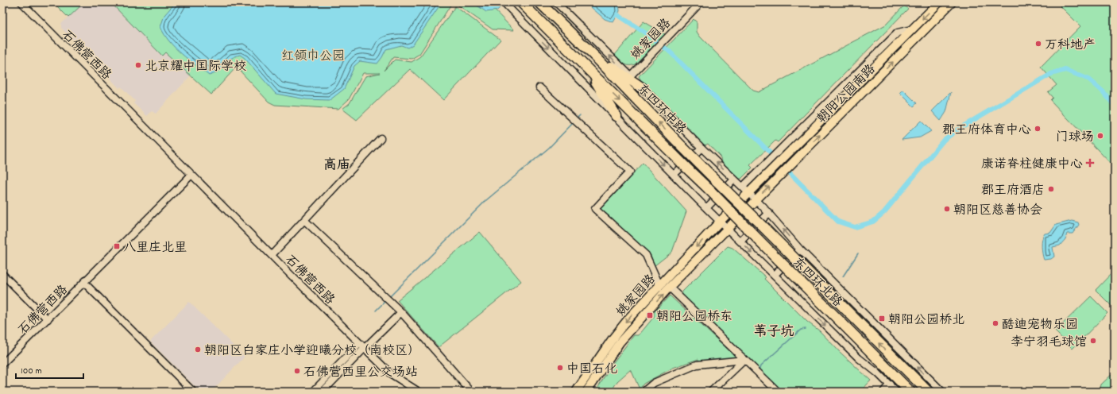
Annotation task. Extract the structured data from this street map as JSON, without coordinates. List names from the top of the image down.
{
  "streets": {
    "highway": ["东四环中路", "东四环北路"],
    "main road": ["姚家园路", "朝阳公园南路"],
    "street": ["石佛营西路"]
  },
  "crossings": [
    ["姚家园路", "朝阳公园南路"],
    ["姚家园路", "东四环中路"],
    ["姚家园路", "东四环北路"],
    ["朝阳公园南路", "东四环中路"],
    ["朝阳公园南路", "东四环北路"],
    ["东四环中路", "东四环北路"]
  ],
  "districts": ["高庙", "苇子坑"],
  "parks": ["红领巾公园"],
  "places": {
    "other": [
      "万科地产",
      "北京耀中国际学校",
      "郡王府体育中心",
      "门球场",
      "郡王府酒店",
      "朝阳区慈善协会",
      "酷迪宠物乐园",
      "李宁羽毛球馆",
      "朝阳区白家庄小学迎曦分校（南校区）",
      "中国石化",
      "石佛营西里公交场站"
    ],
    "health": ["康诺脊柱健康中心"],
    "transit": ["八里庄北里", "朝阳公园桥东", "朝阳公园桥北"]
  },
  "scale_bar": "100 m"
}
